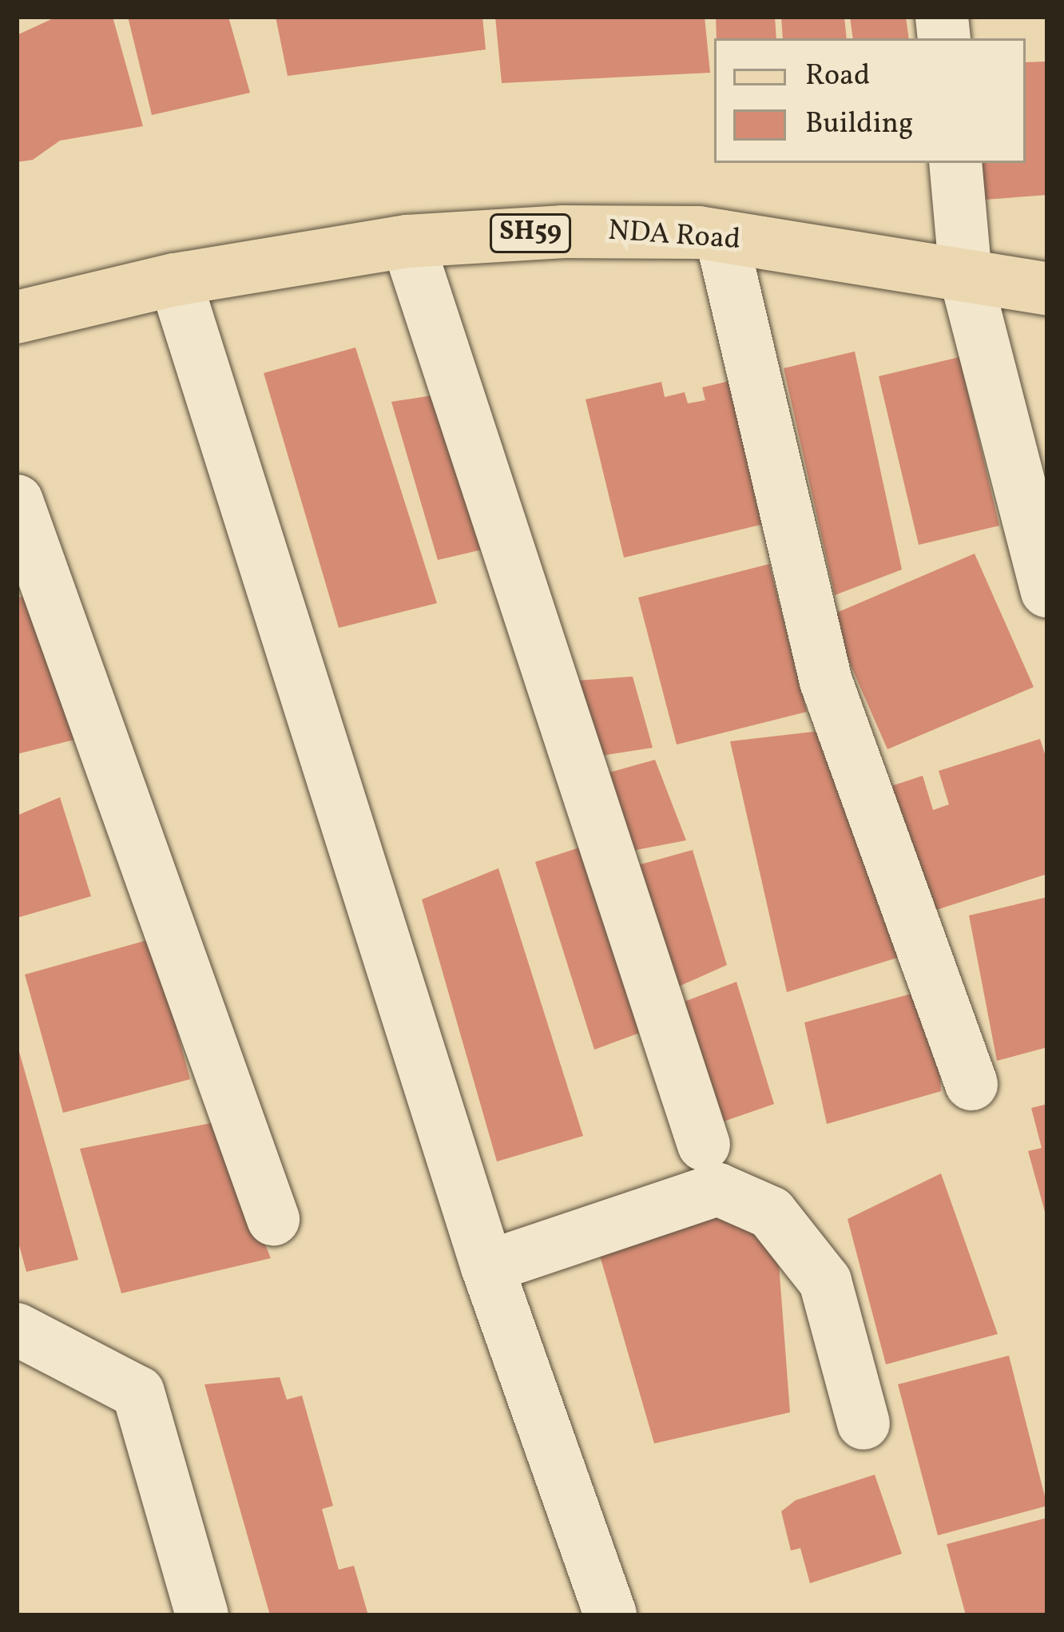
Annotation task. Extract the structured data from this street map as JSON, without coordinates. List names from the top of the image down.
{
  "streets": {
    "main road": ["SH59", "NDA Road"]
  },
  "legend": ["Road", "Building"]
}
